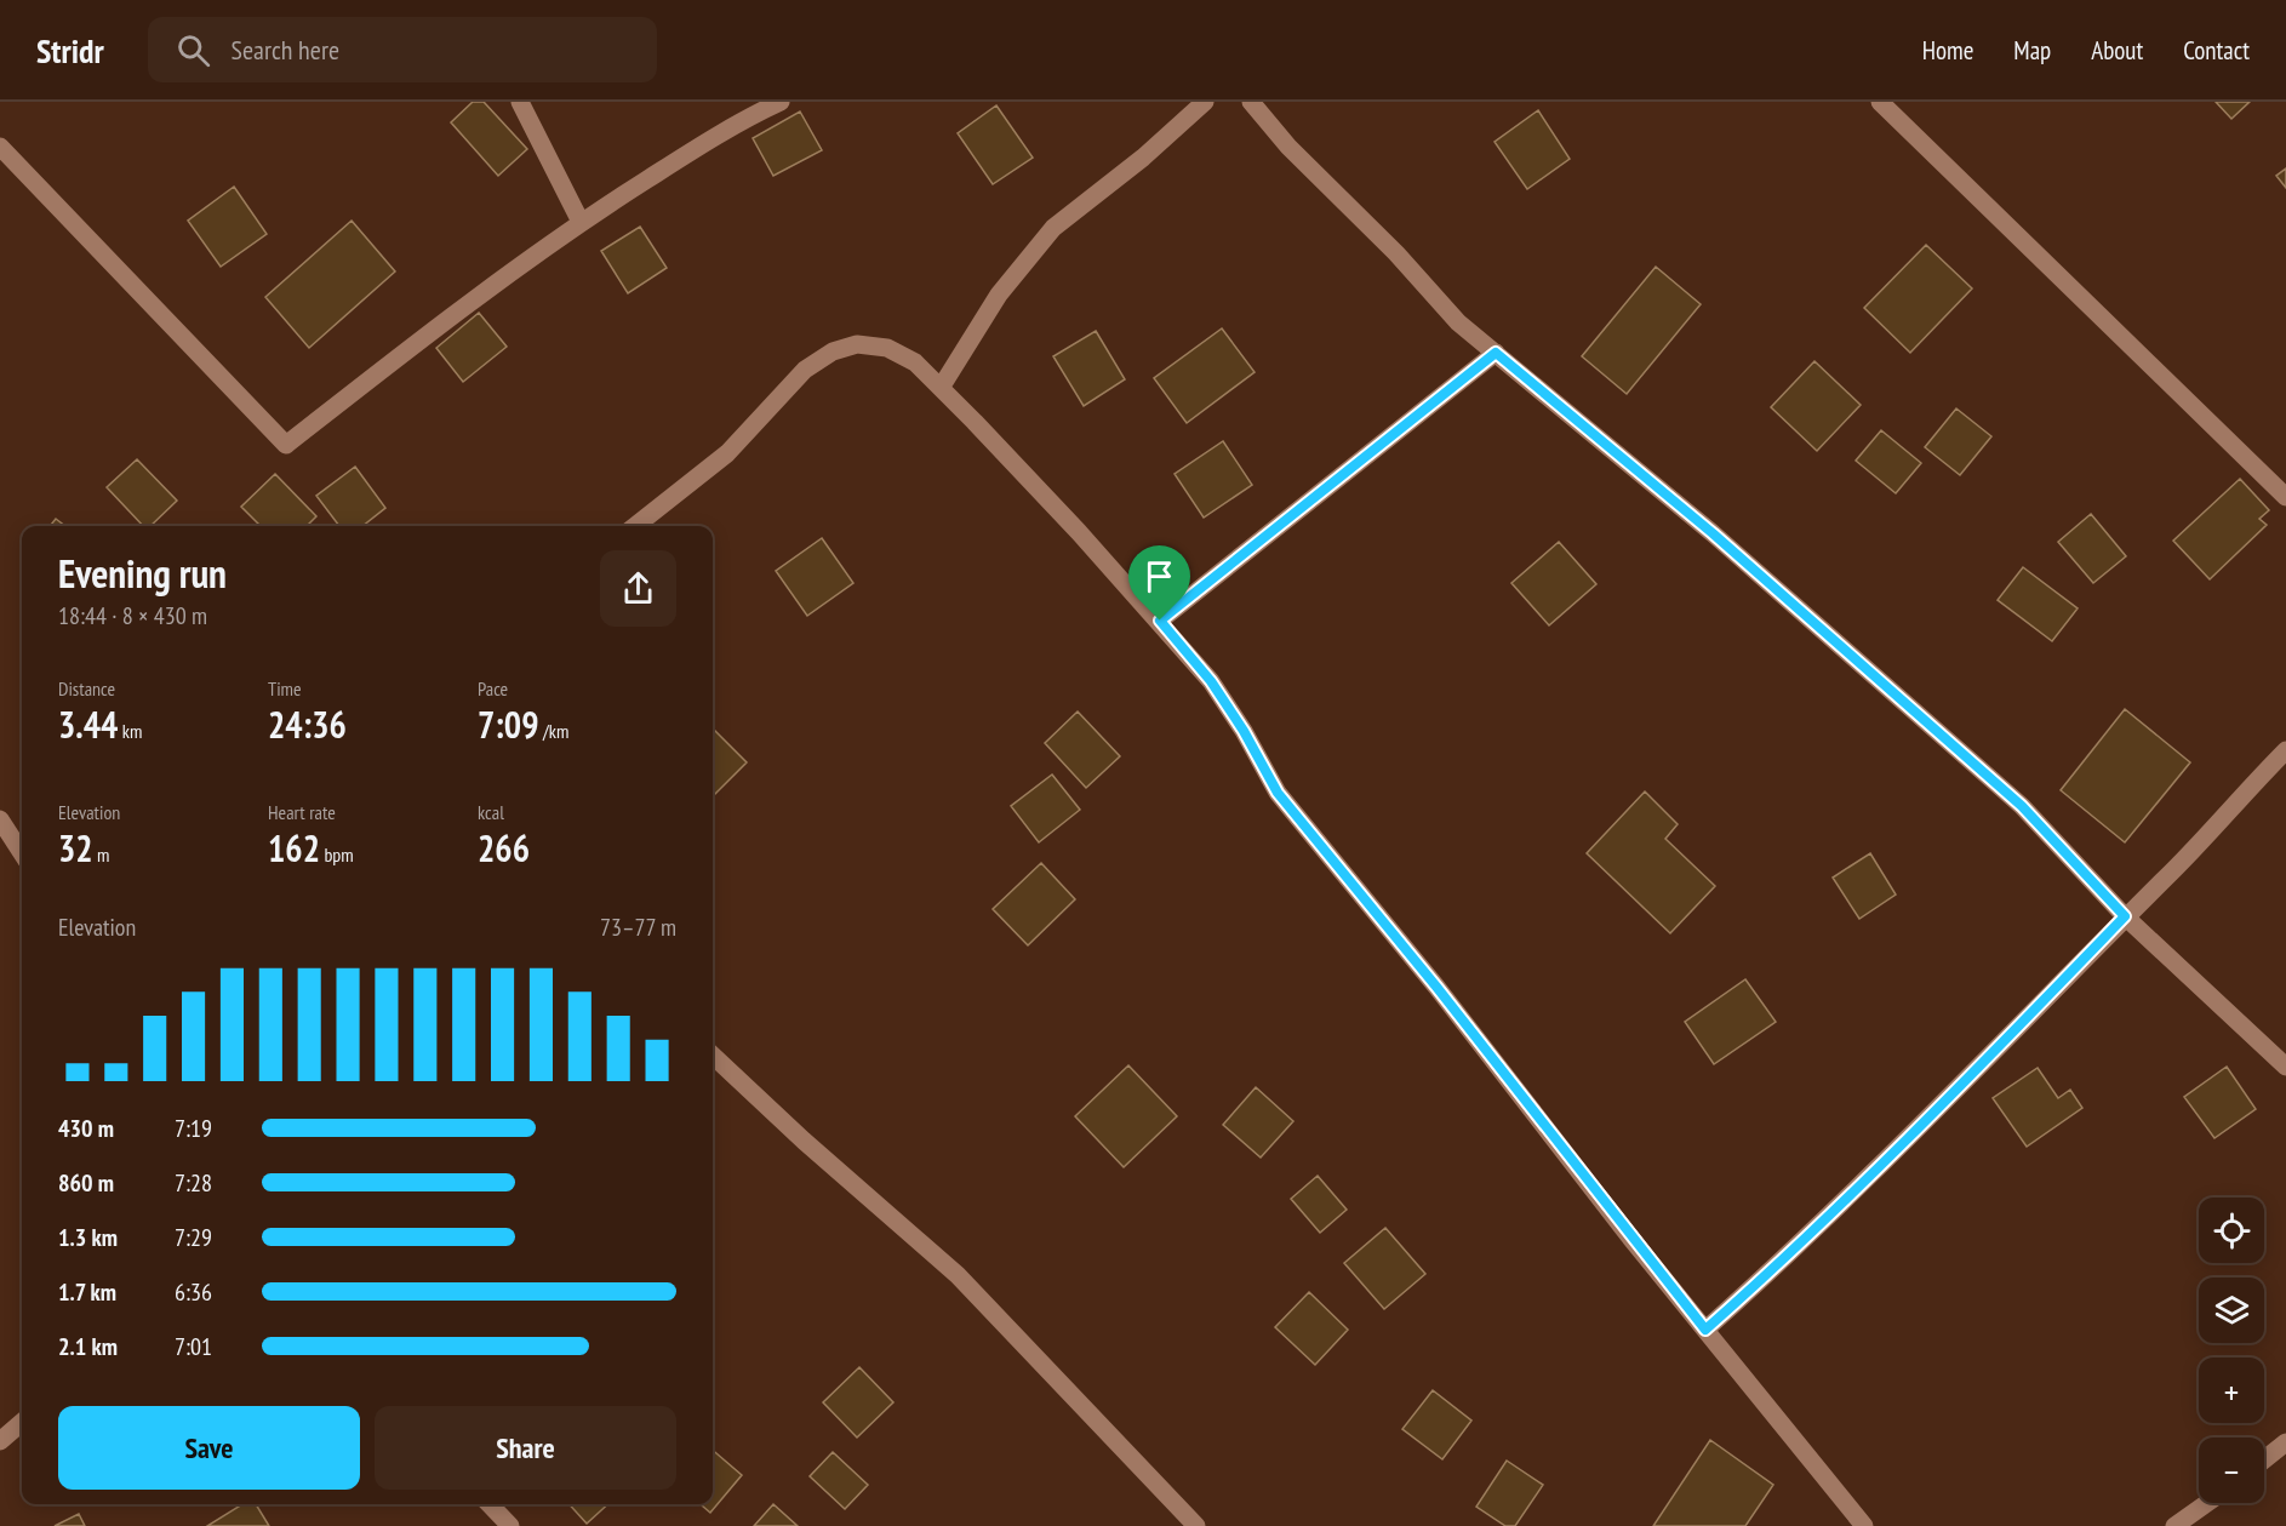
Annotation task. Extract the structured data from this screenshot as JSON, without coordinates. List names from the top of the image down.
{
  "page": {
    "header": "Stridr",
    "search": "Search here",
    "nav": [
      "Home",
      "Map",
      "About",
      "Contact"
    ],
    "heading": ["Evening run", "18:44 · 8 × 430 m"],
    "stats": [
      ["Distance", "3.44 km"],
      ["Time", "24:36"],
      ["Pace", "7:09 /km"],
      ["Elevation", "32 m"],
      ["Heart rate", "162 bpm"],
      ["kcal", "266"]
    ],
    "chart": ["Elevation", "73–77 m"],
    "list": [
      {
        "name": "430 m",
        "note": "7:19"
      },
      {
        "name": "860 m",
        "note": "7:28"
      },
      {
        "name": "1.3 km",
        "note": "7:29"
      },
      {
        "name": "1.7 km",
        "note": "6:36"
      },
      {
        "name": "2.1 km",
        "note": "7:01"
      }
    ],
    "map_buttons": ["+", "−"],
    "buttons": ["Save", "Share"]
  }
}
